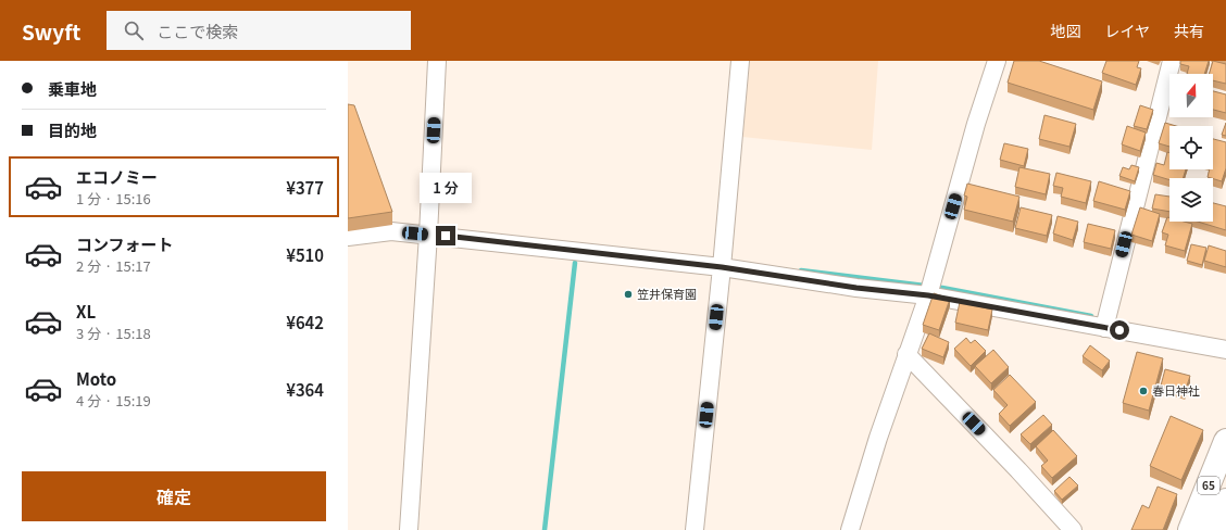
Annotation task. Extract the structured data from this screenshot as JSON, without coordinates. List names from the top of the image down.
{
  "streets": {
    "main road": ["65"]
  },
  "places": ["笠井保育園", "春日神社"],
  "north": "top",
  "page": {
    "header": "Swyft",
    "search": "ここで検索",
    "nav": ["地図", "レイヤ", "共有"],
    "banner": ["乗車地", "目的地"],
    "list": [
      {
        "name": "エコノミー",
        "note": "1 分 · 15:16",
        "value": "¥377"
      },
      {
        "name": "コンフォート",
        "note": "2 分 · 15:17",
        "value": "¥510"
      },
      {
        "name": "XL",
        "note": "3 分 · 15:18",
        "value": "¥642"
      },
      {
        "name": "Moto",
        "note": "4 分 · 15:19",
        "value": "¥364"
      }
    ],
    "bubble": "1 分",
    "buttons": "確定"
  }
}
